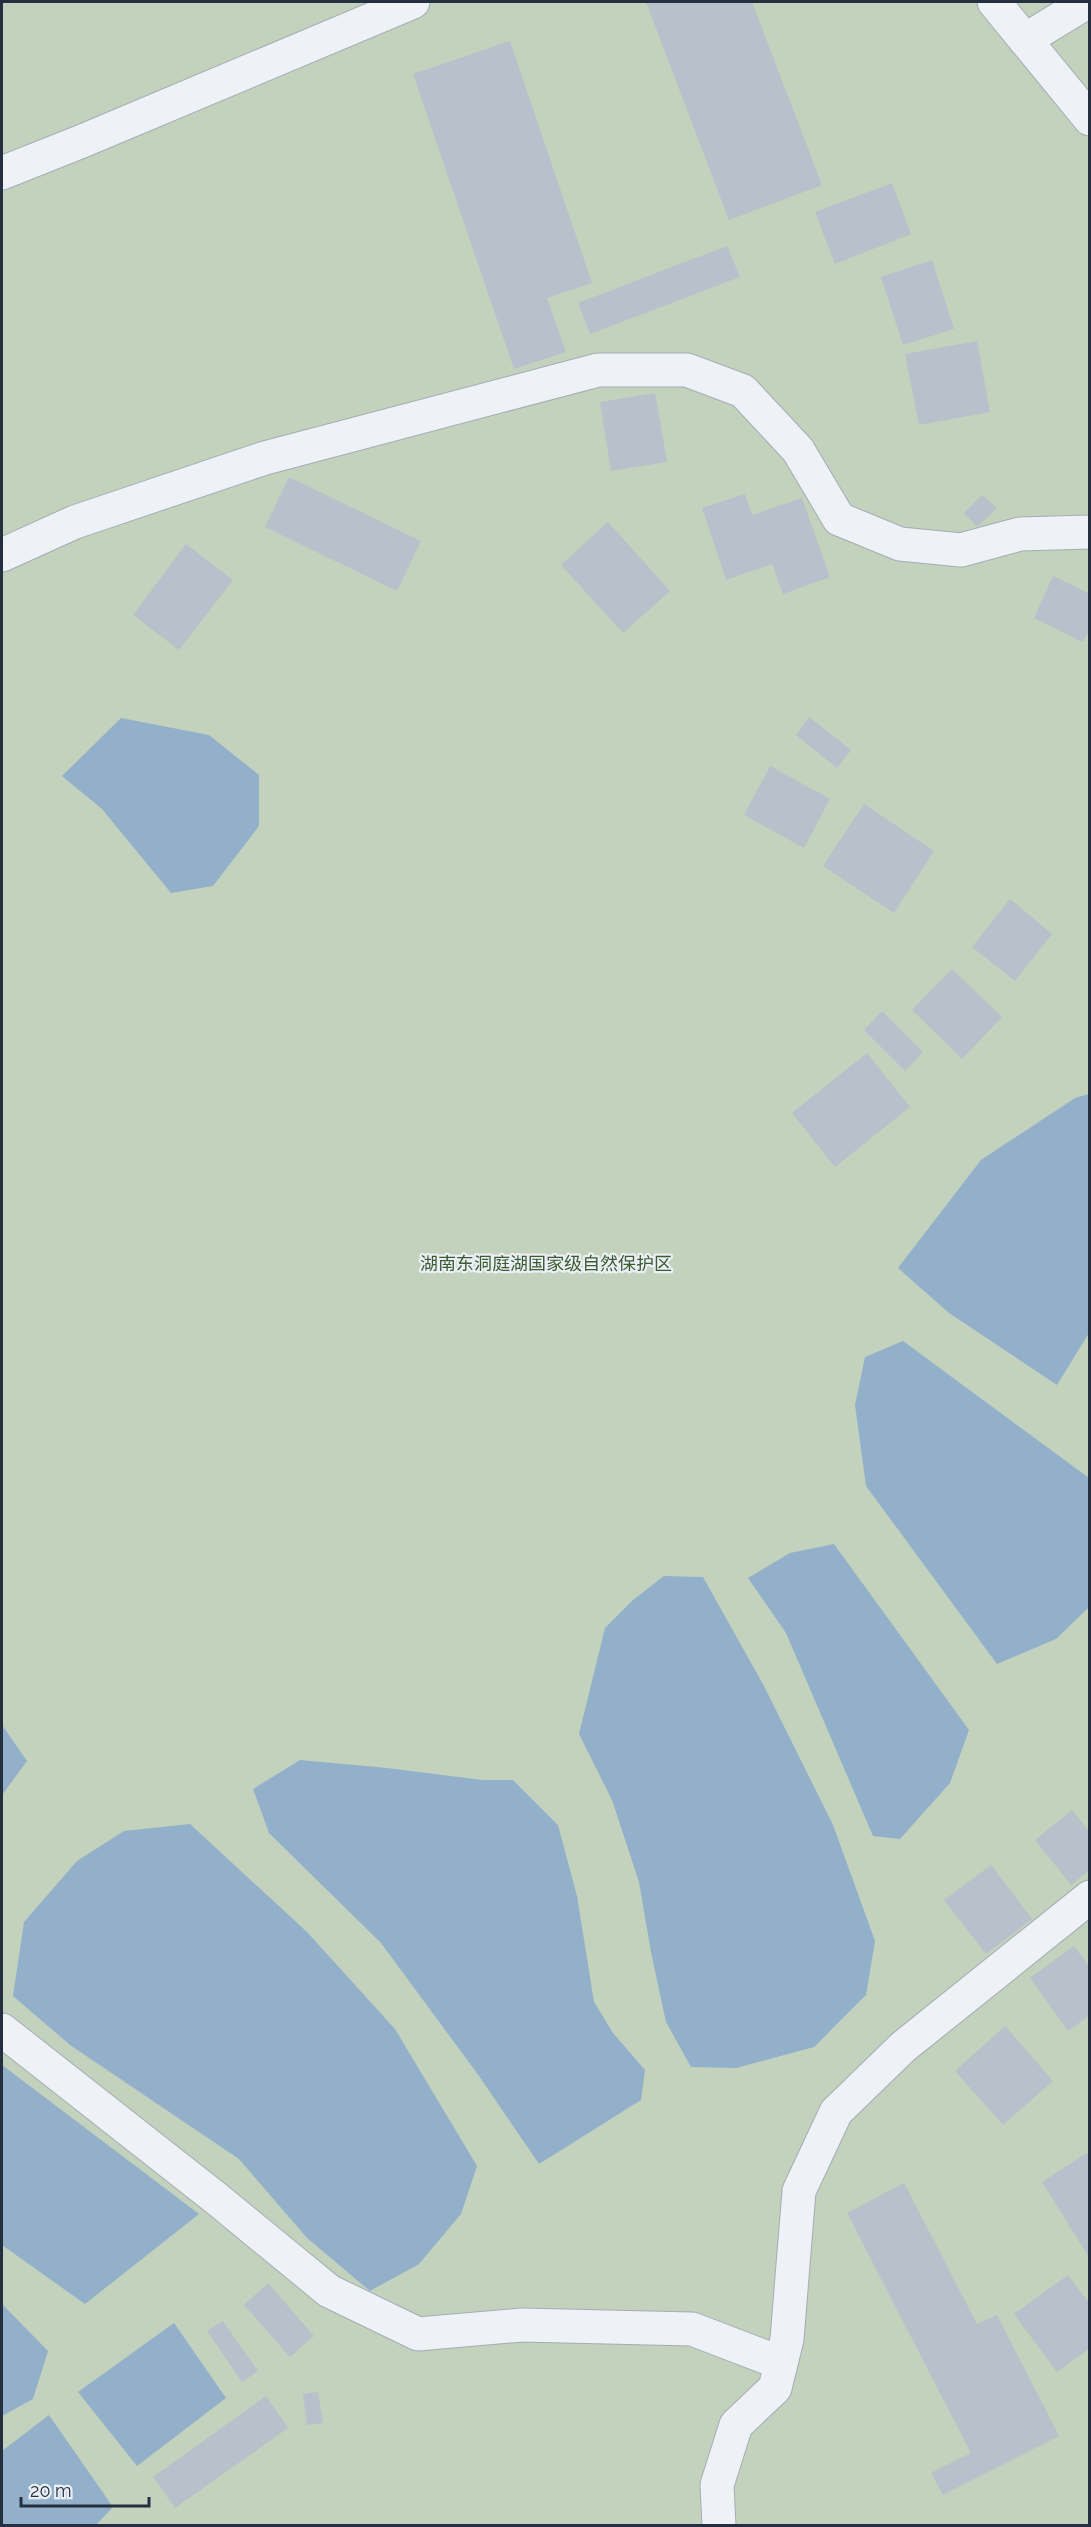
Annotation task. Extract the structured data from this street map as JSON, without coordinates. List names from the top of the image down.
{
  "parks": ["湖南东洞庭湖国家级自然保护区"],
  "scale_bar": "20 m"
}
